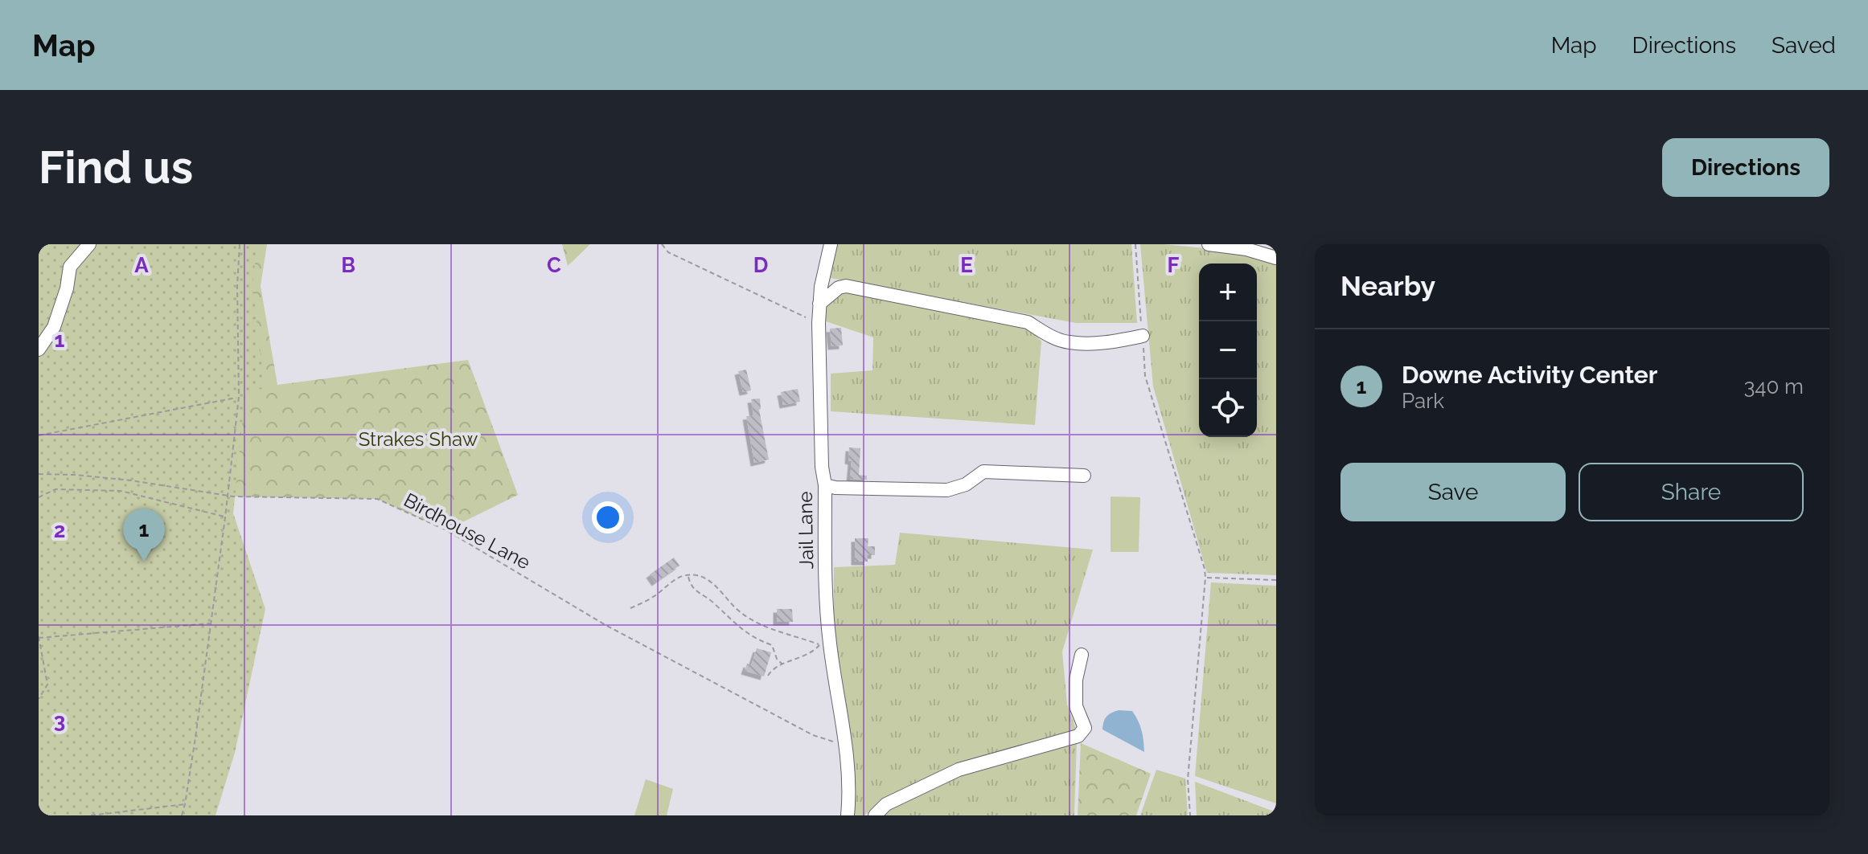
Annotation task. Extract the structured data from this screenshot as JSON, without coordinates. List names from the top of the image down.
{
  "streets": {
    "street": ["Jail Lane"],
    "path": ["Birdhouse Lane"]
  },
  "crossings": [
    ["Jail Lane", "Birdhouse Lane"]
  ],
  "parks": ["Strakes Shaw"],
  "page": {
    "header": "Map",
    "nav": ["Map", "Directions", "Saved"],
    "buttons": [
      "Directions",
      ["Save", "Share"]
    ],
    "title": "Find us",
    "heading": "Nearby",
    "map_buttons": ["+", "−"],
    "list": [
      {
        "mark": "1",
        "name": "Downe Activity Center",
        "note": "Park",
        "value": "340 m"
      }
    ],
    "pins": "1"
  },
  "grid": {
    "columns": [
      "A",
      "B",
      "C",
      "D",
      "E",
      "F"
    ],
    "rows": ["1", "2", "3"]
  }
}
